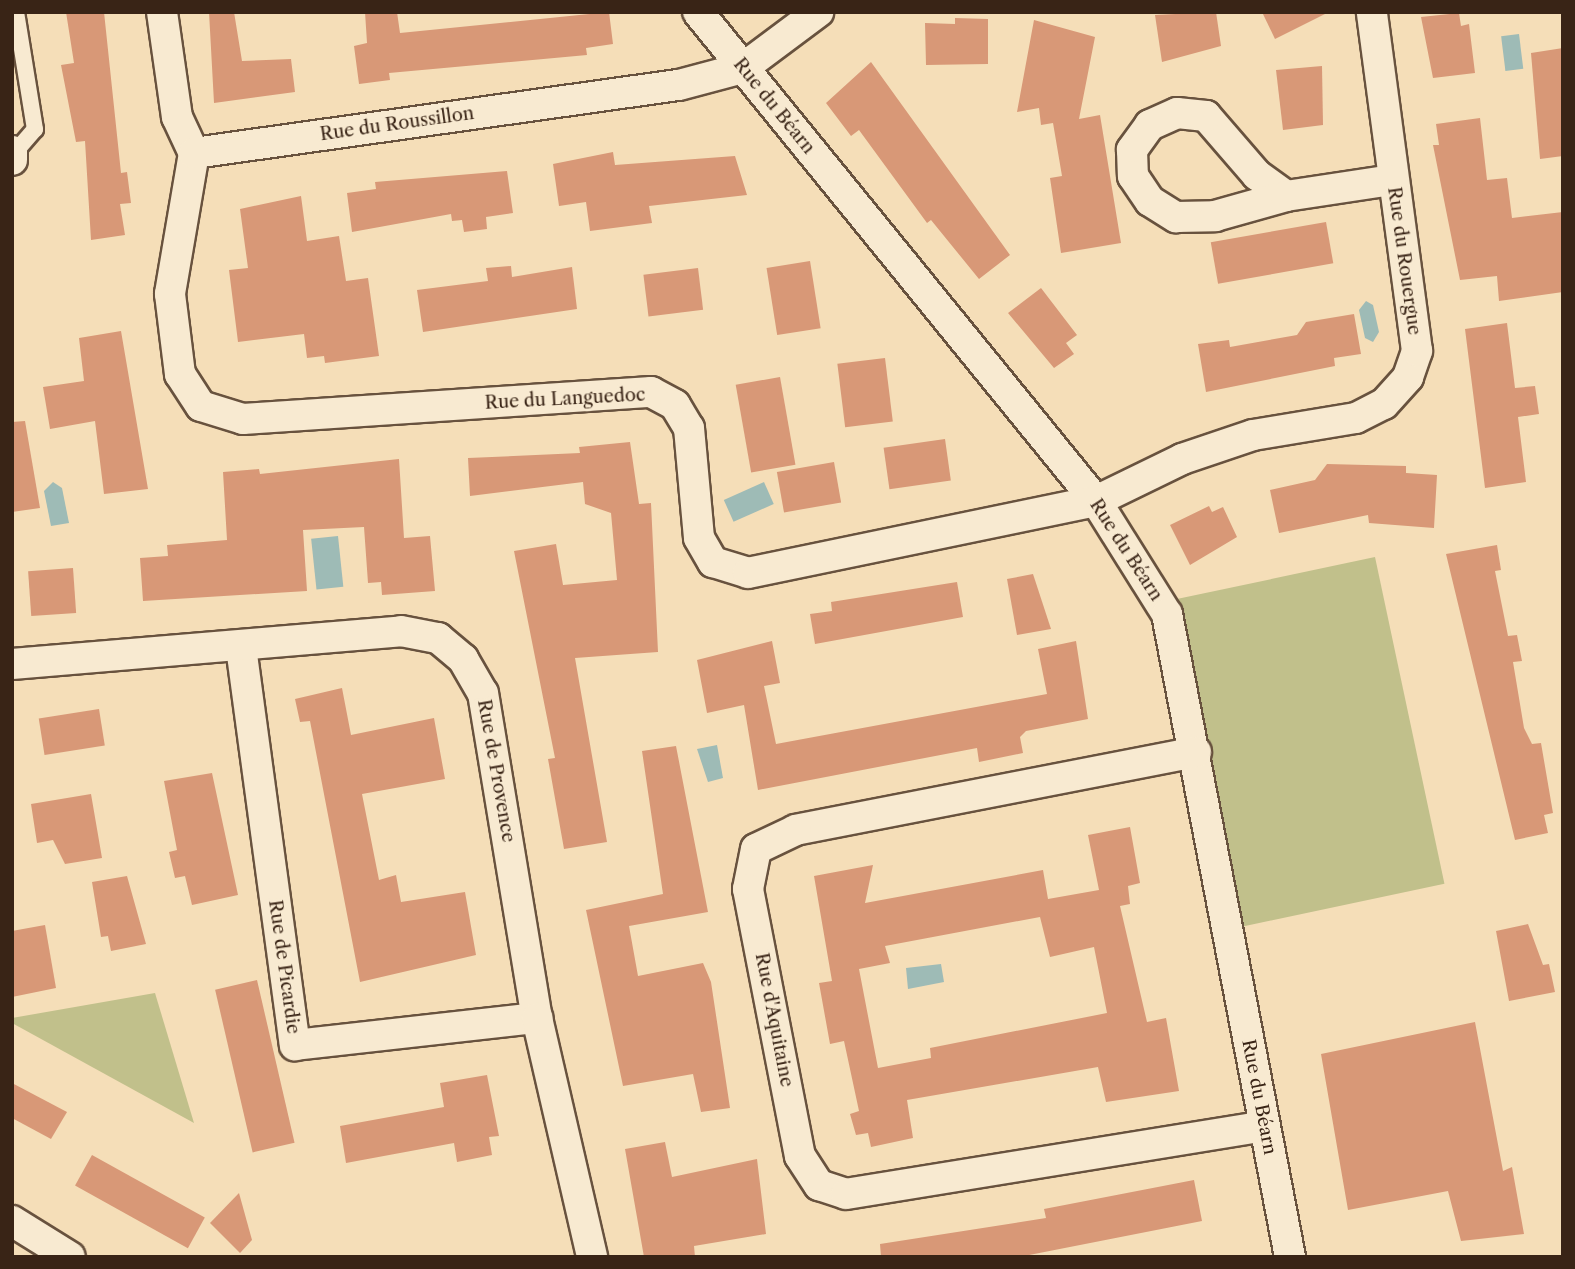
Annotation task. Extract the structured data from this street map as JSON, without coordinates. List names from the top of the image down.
{
  "streets": {
    "street": [
      "Rue du Béarn",
      "Rue du Roussillon",
      "Rue du Rouergue",
      "Rue du Languedoc",
      "Rue de Provence",
      "Rue de Picardie",
      "Rue d'Aquitaine"
    ]
  },
  "crossings": [
    ["Rue du Béarn", "Rue du Roussillon"],
    ["Rue du Béarn", "Rue du Rouergue"],
    ["Rue du Béarn", "Rue du Languedoc"],
    ["Rue du Béarn", "Rue d'Aquitaine"],
    ["Rue du Roussillon", "Rue du Languedoc"],
    ["Rue du Rouergue", "Rue du Languedoc"],
    ["Rue de Provence", "Rue de Picardie"]
  ]
}
